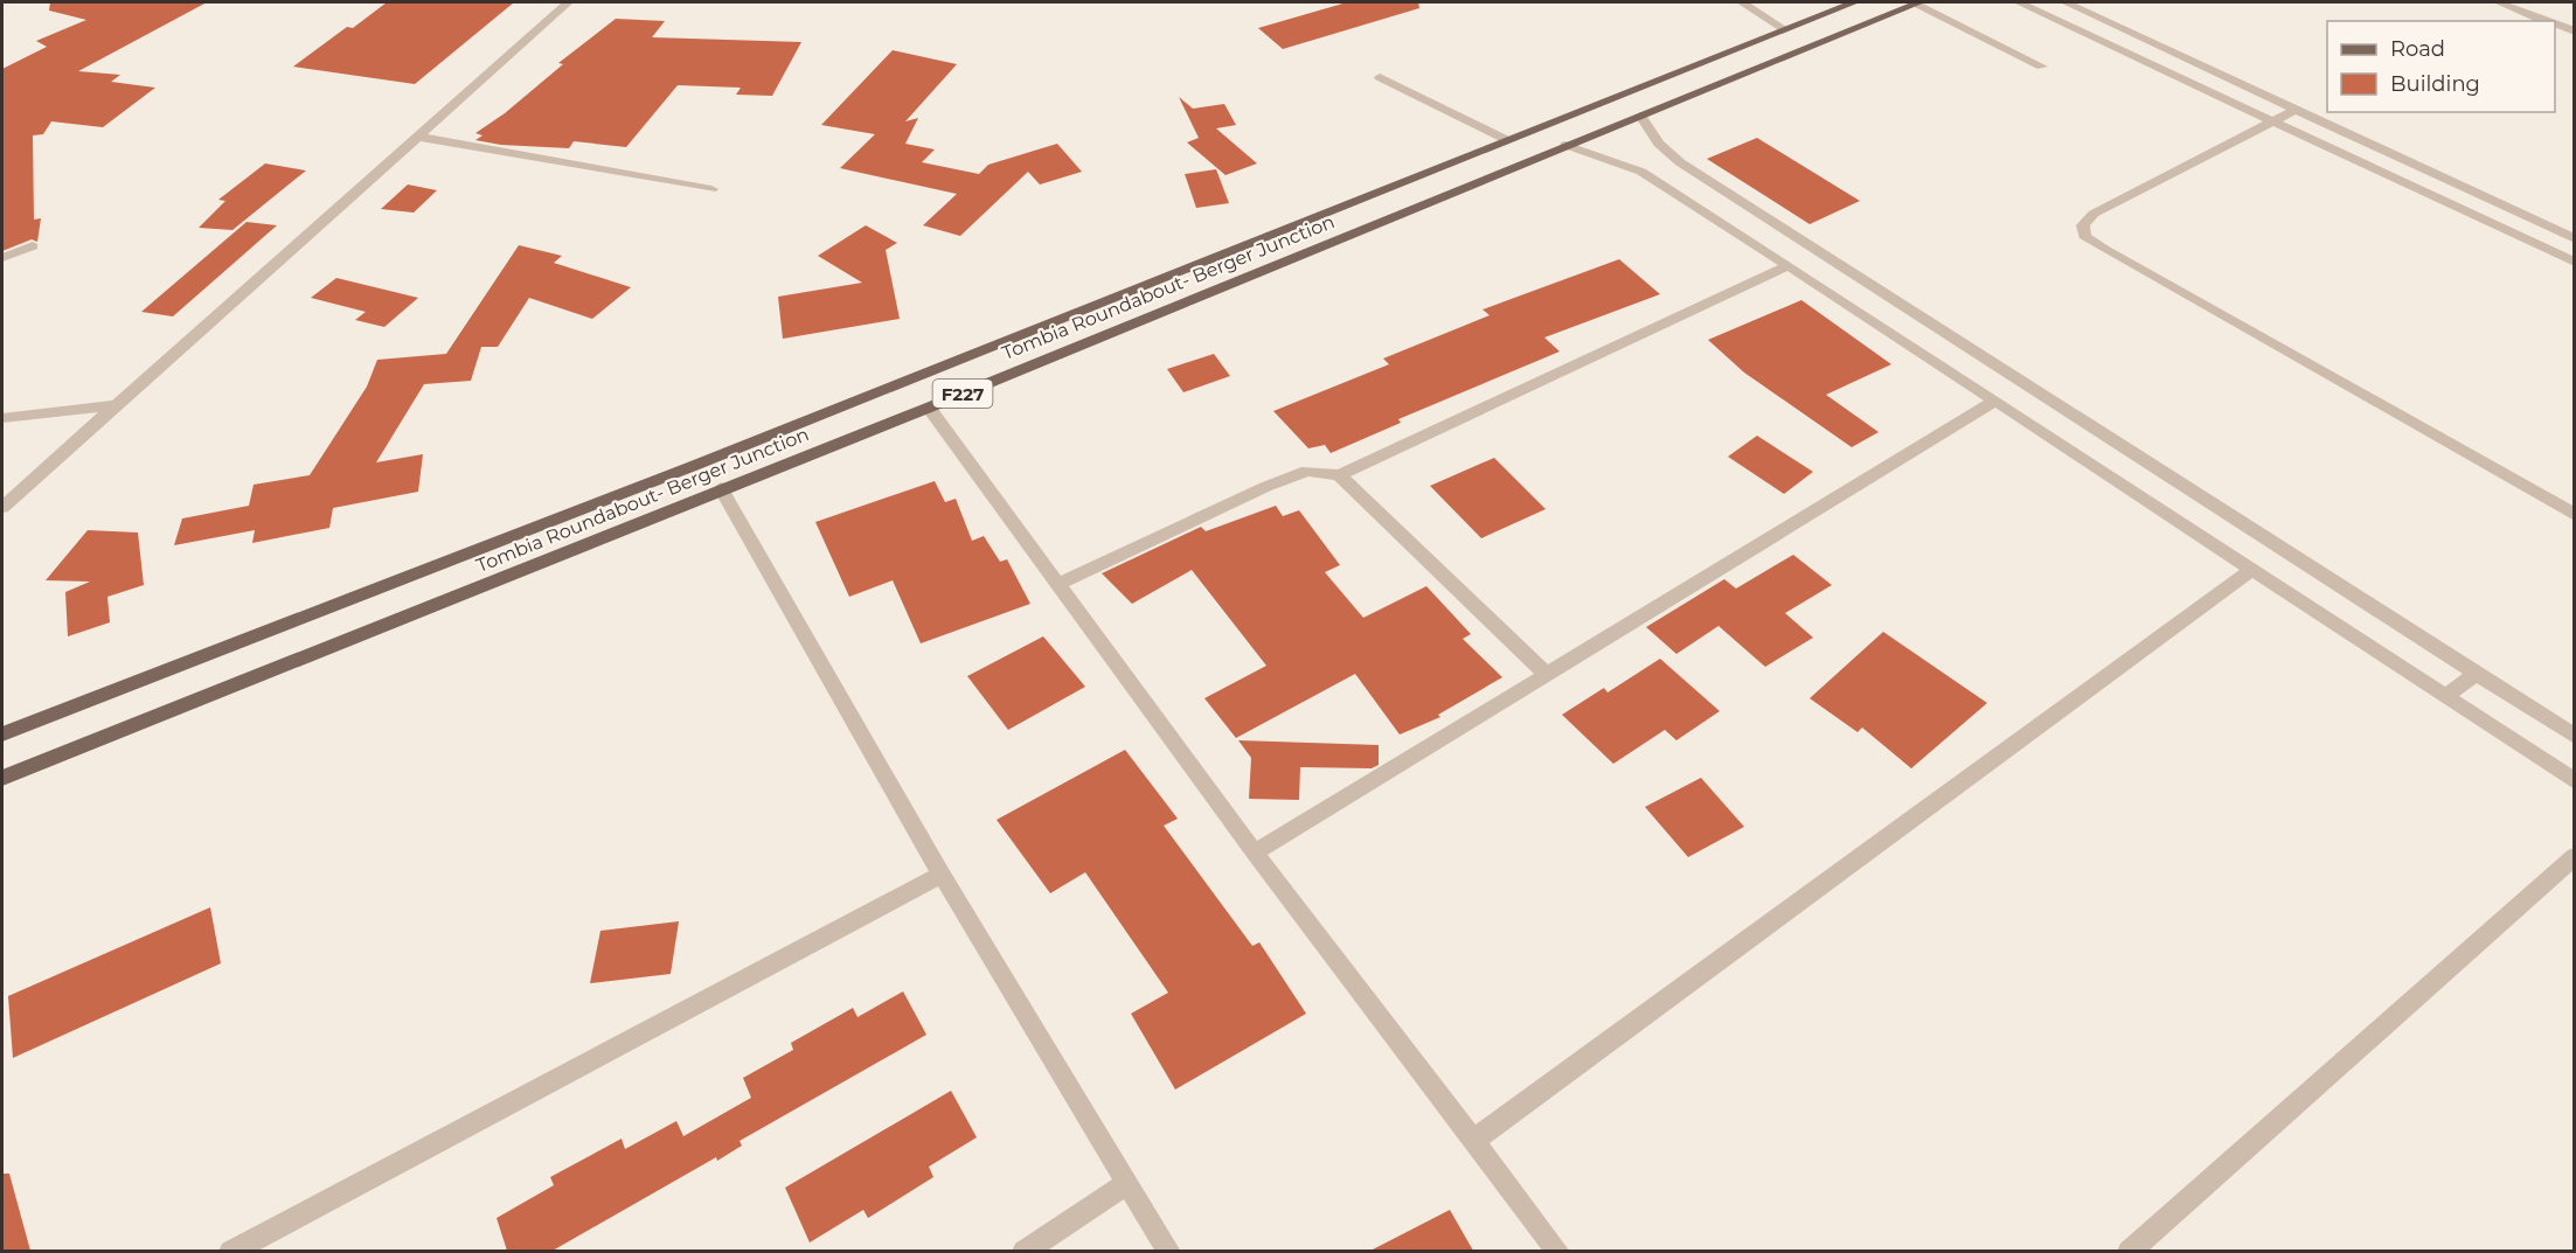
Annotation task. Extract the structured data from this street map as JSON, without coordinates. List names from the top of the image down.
{
  "streets": {
    "main road": ["Tombia Roundabout- Berger Junction", "F227"]
  },
  "legend": ["Road", "Building"]
}
